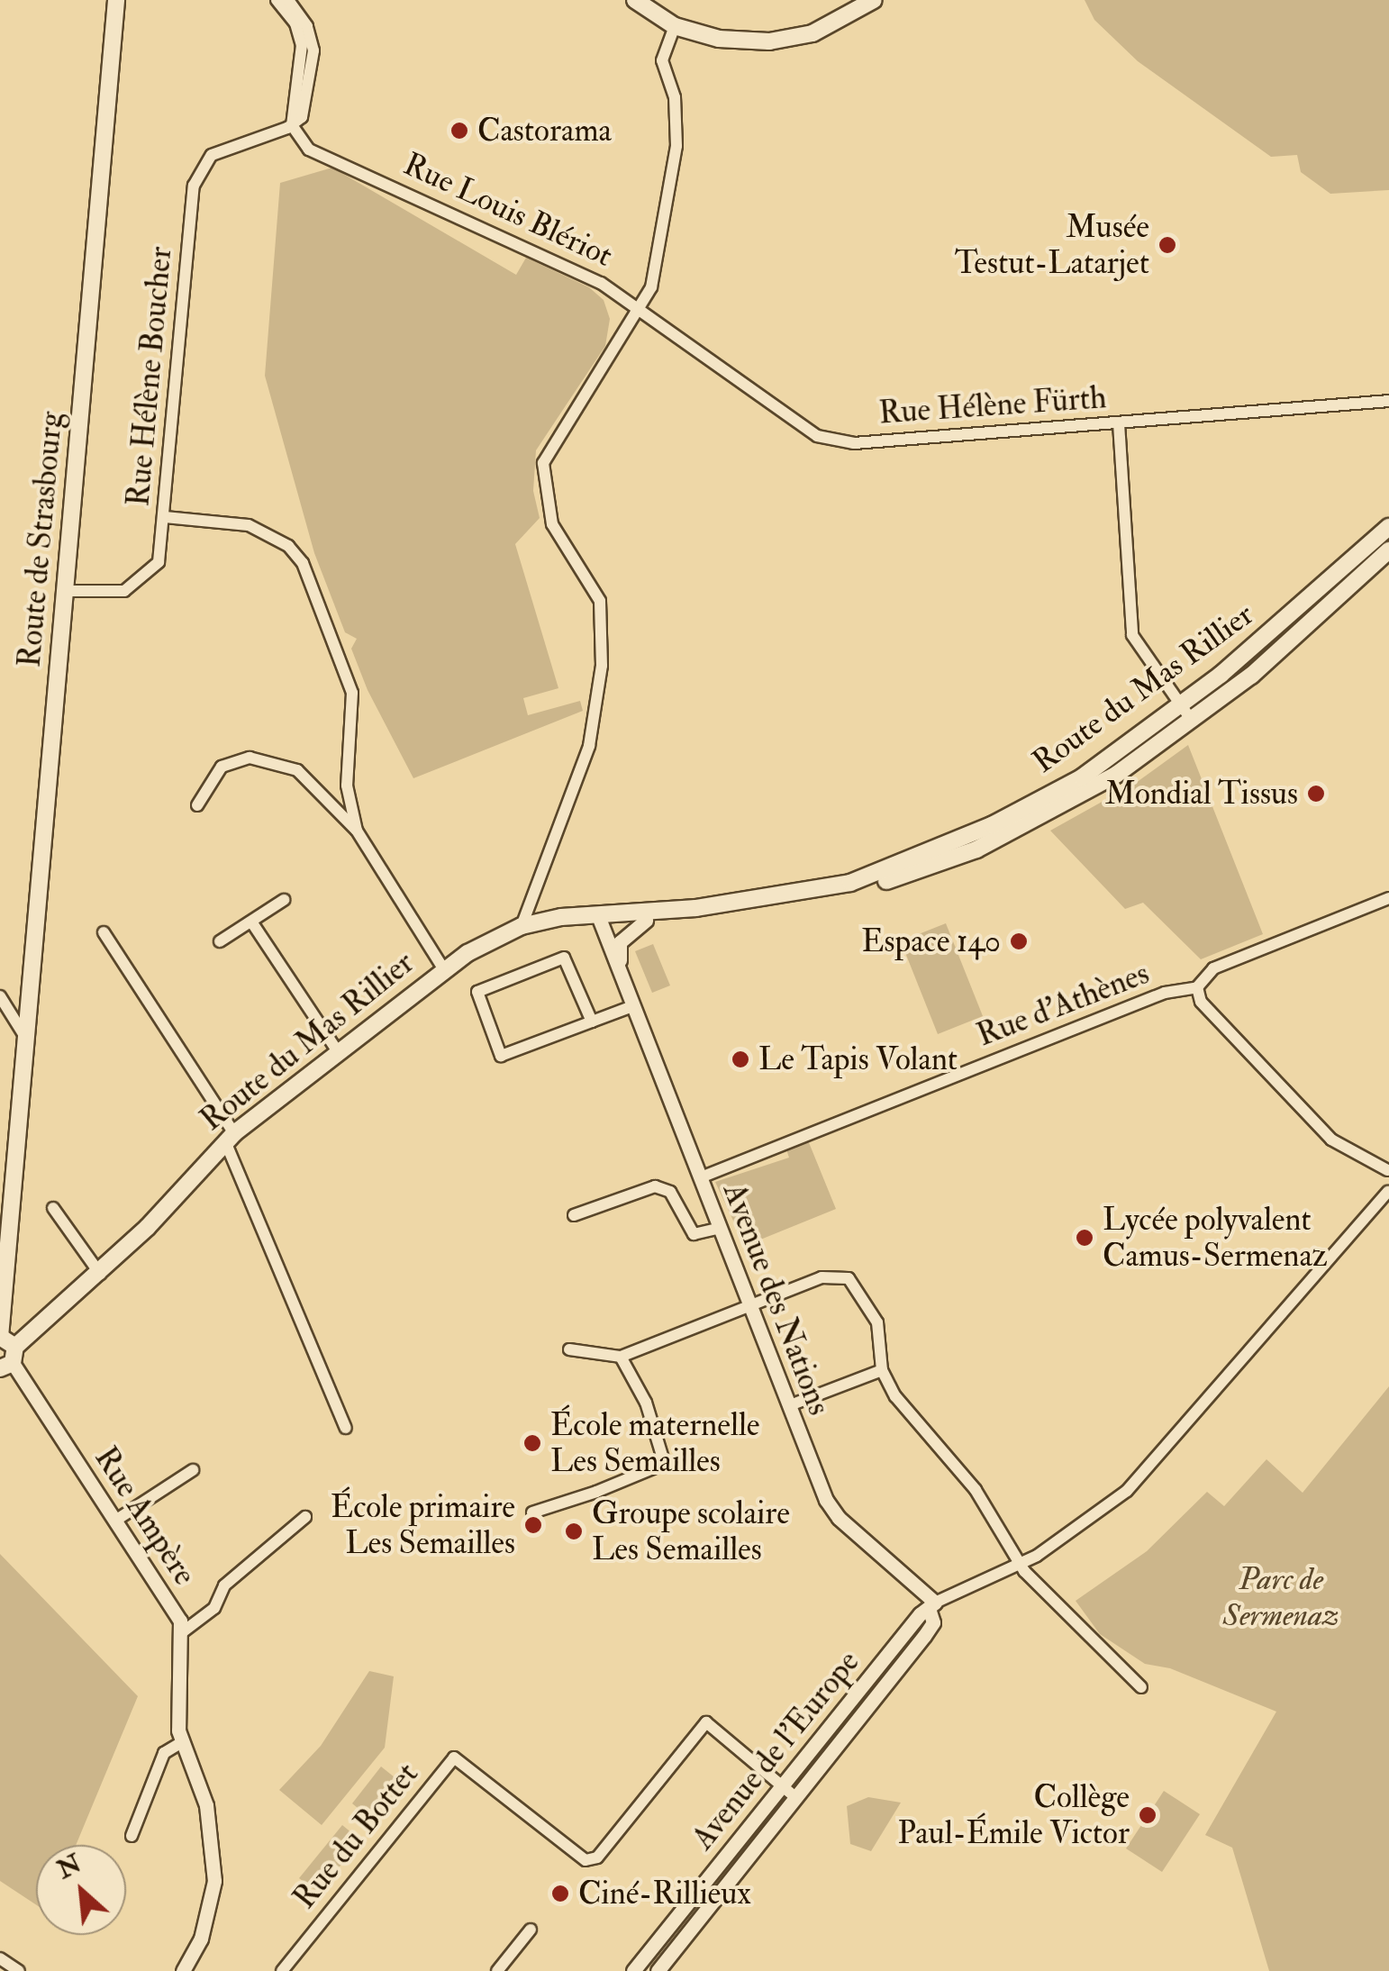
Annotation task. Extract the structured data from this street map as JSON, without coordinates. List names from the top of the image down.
{
  "streets": {
    "main road": ["Route de Strasbourg", "Route du Mas Rillier"],
    "street": [
      "Rue Louis Blériot",
      "Rue Hélène Boucher",
      "Rue Hélène Fürth",
      "Rue d'Athènes",
      "Avenue des Nations",
      "Rue Ampère",
      "Avenue de l'Europe",
      "Rue du Bottet"
    ]
  },
  "crossings": [
    ["Rue Louis Blériot", "Rue Hélène Boucher"],
    ["Rue Louis Blériot", "Rue Hélène Fürth"],
    ["Rue Hélène Boucher", "Route de Strasbourg"],
    ["Route du Mas Rillier", "Avenue des Nations"],
    ["Route du Mas Rillier", "Rue Ampère"],
    ["Rue d'Athènes", "Avenue des Nations"],
    ["Avenue des Nations", "Avenue de l'Europe"],
    ["Avenue de l'Europe", "Rue du Bottet"]
  ],
  "parks": ["Parc de Sermenaz"],
  "places": [
    "Castorama",
    "Musée Testut-Latarjet",
    "Mondial Tissus",
    "Espace 140",
    "Le Tapis Volant",
    "Lycée polyvalent Camus-Sermenaz",
    "École maternelle Les Semailles",
    "École primaire Les Semailles",
    "Groupe scolaire Les Semailles",
    "Collège Paul-Émile Victor",
    "Ciné-Rillieux"
  ],
  "north": "top left"
}
